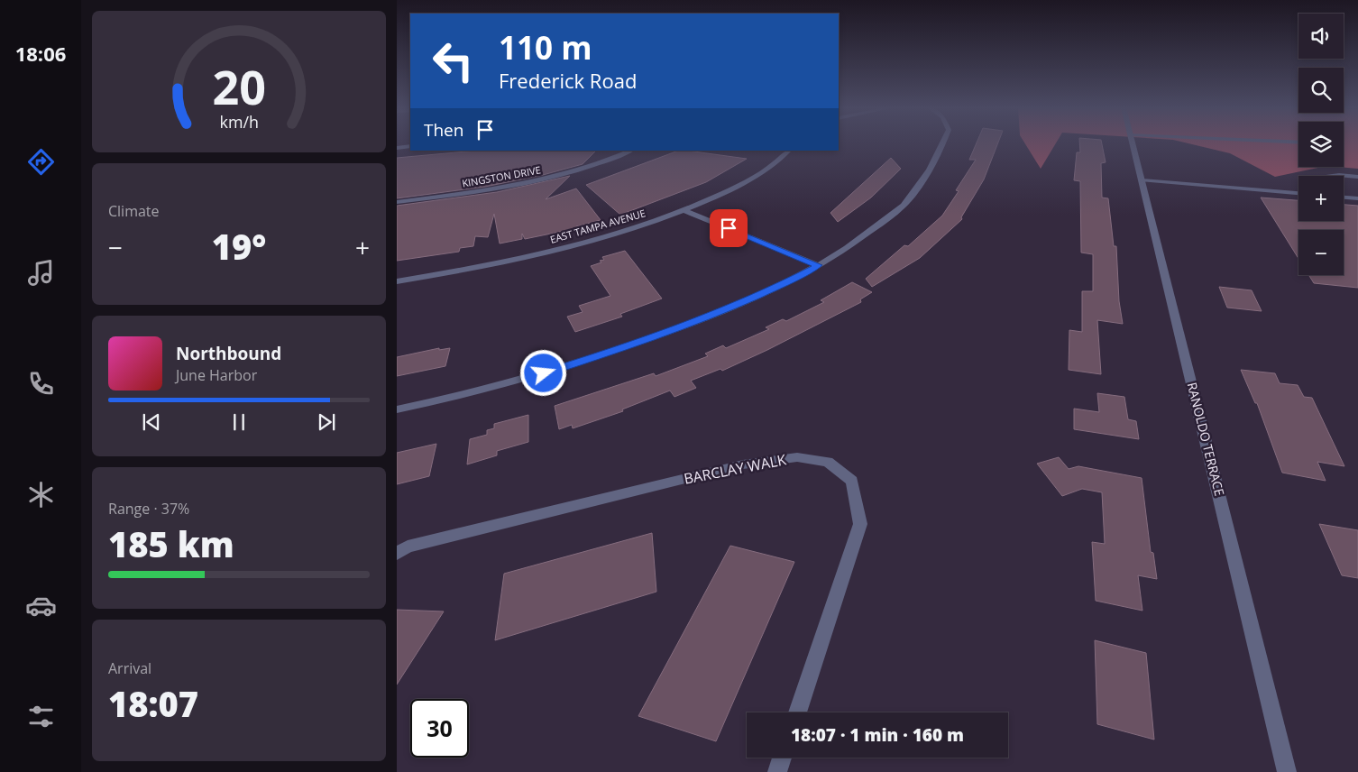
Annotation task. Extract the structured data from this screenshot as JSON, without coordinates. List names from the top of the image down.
{
  "streets": {
    "street": [
      "KINGSTON DRIVE",
      "EAST TAMPA AVENUE",
      "RANOLDO TERRACE",
      "BARCLAY WALK"
    ]
  },
  "page": {
    "tabs": "18:06",
    "map_buttons": ["+", "−"],
    "turn": ["110 m", "Frederick Road"],
    "then": "Then",
    "tile": [
      "Climate",
      ["Range · 37%", "185 km"],
      ["Arrival", "18:07"]
    ],
    "heat": ["−", "19°", "+"],
    "song": ["Northbound", "June Harbor"],
    "limit": "30",
    "trip": "18:07 · 1 min · 160 m",
    "gauge": ["20", "km/h"]
  }
}
